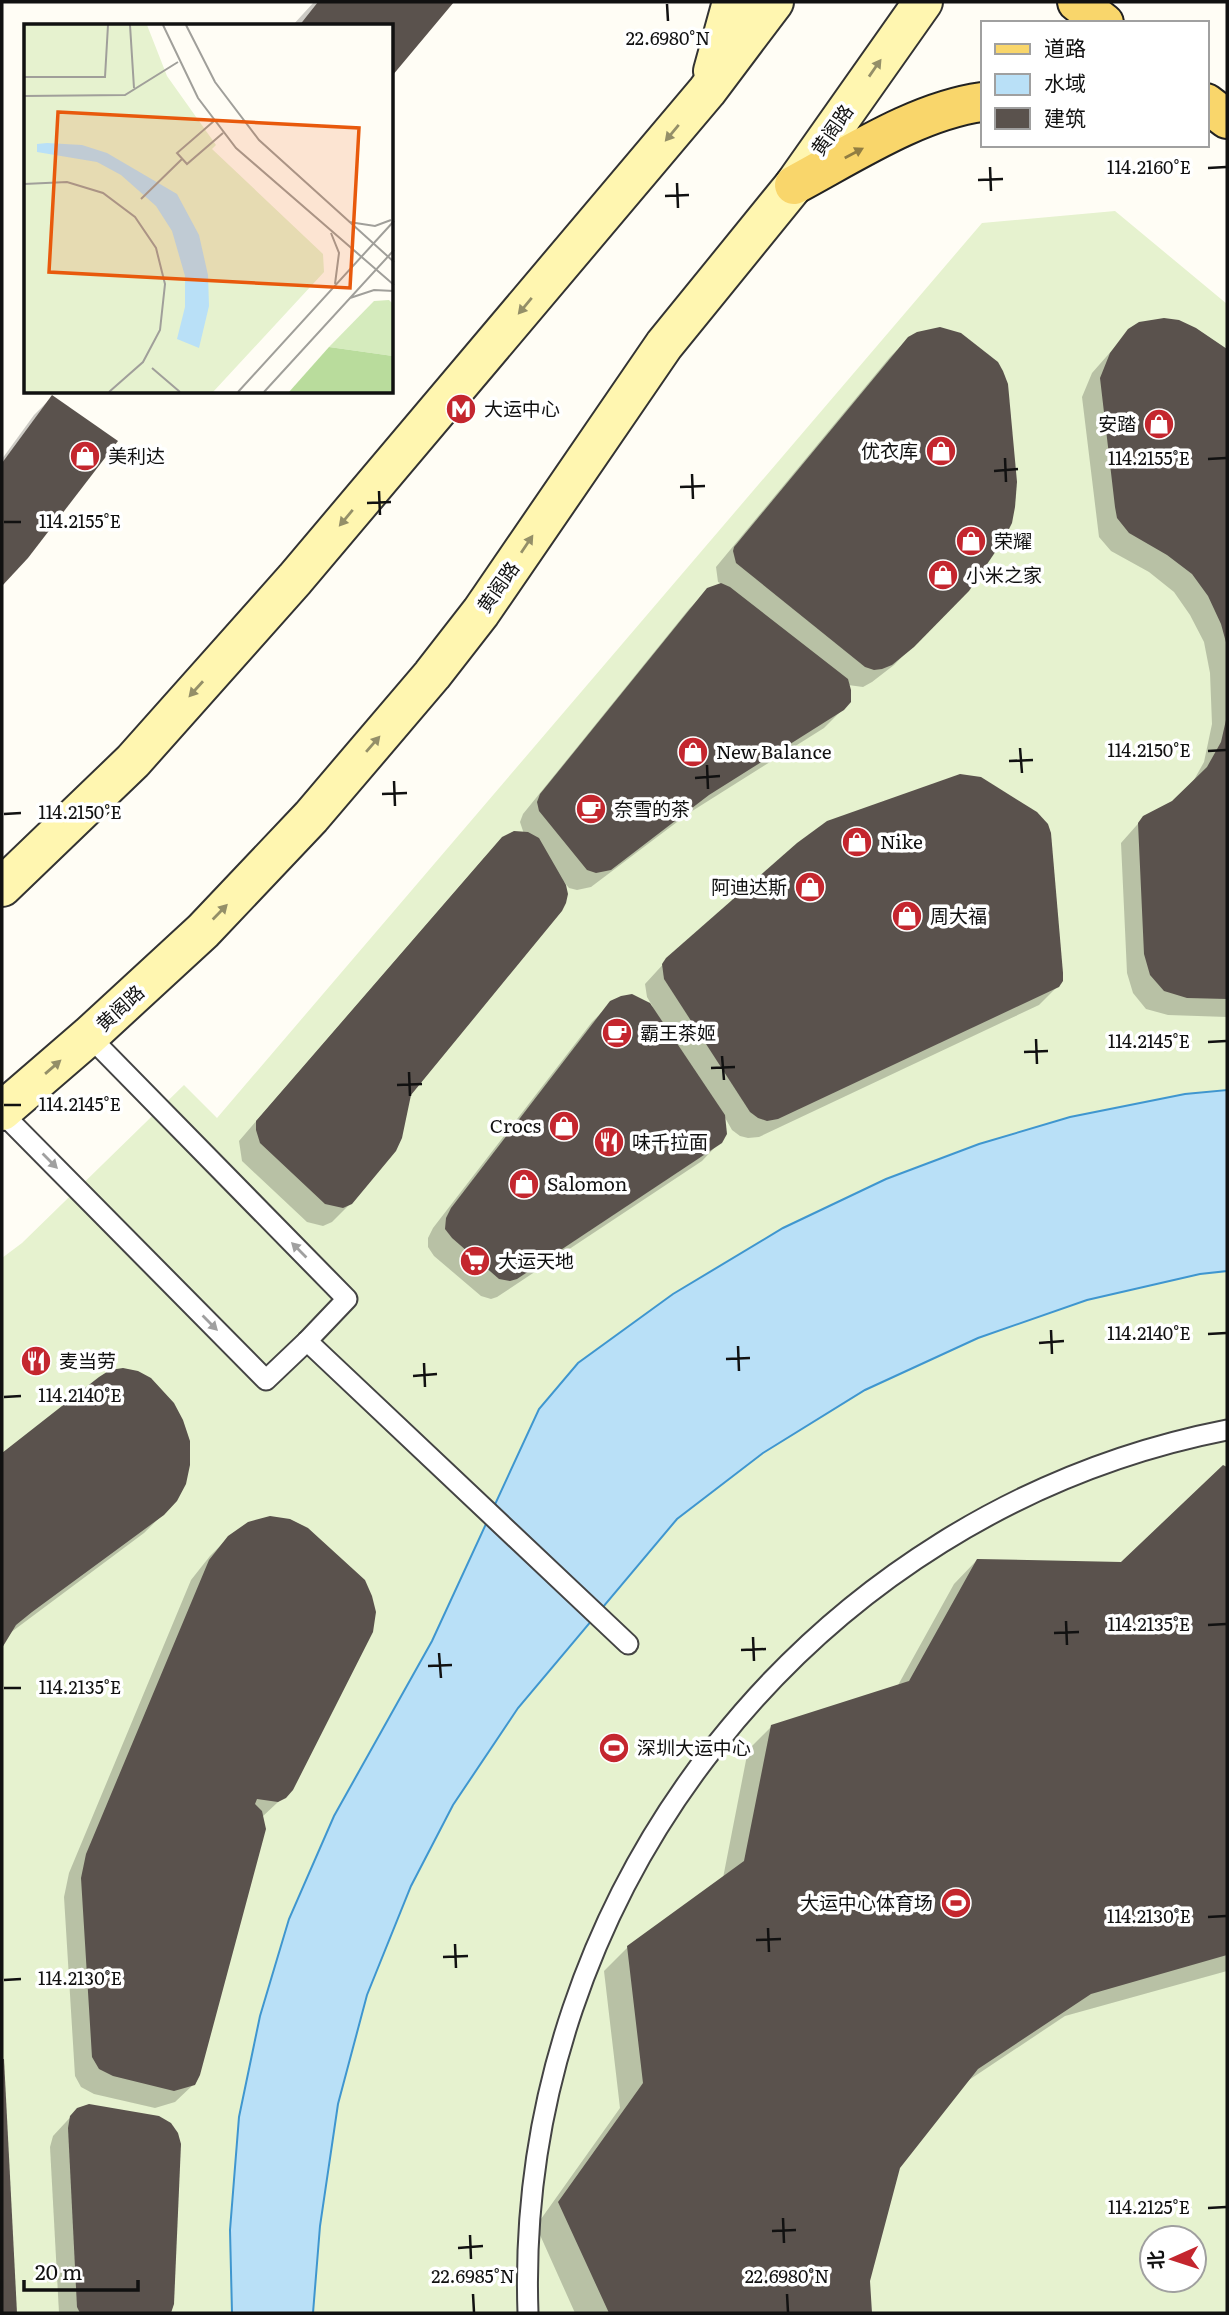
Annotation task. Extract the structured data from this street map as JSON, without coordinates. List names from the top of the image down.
{
  "streets": {
    "main road": ["黄阁路"]
  },
  "places": {
    "metro station": ["大运中心"],
    "shop": [
      "安踏",
      "优衣库",
      "美利达",
      "荣耀",
      "小米之家",
      "New Balance",
      "Nike",
      "阿迪达斯",
      "周大福",
      "Crocs",
      "Salomon"
    ],
    "cafe": ["奈雪的茶", "霸王茶姬"],
    "restaurant": ["味千拉面", "麦当劳"],
    "supermarket": ["大运天地"],
    "sports": ["深圳大运中心", "大运中心体育场"]
  },
  "legend": ["道路", "水域", "建筑"],
  "scale_bar": "20 m",
  "north": "left",
  "coordinates": [
    "22.6980°N",
    "114.2160°E",
    "114.2155°E",
    "114.2150°E",
    "114.2145°E",
    "114.2140°E",
    "114.2135°E",
    "114.2130°E",
    "114.2125°E",
    "22.6985°N"
  ]
}
